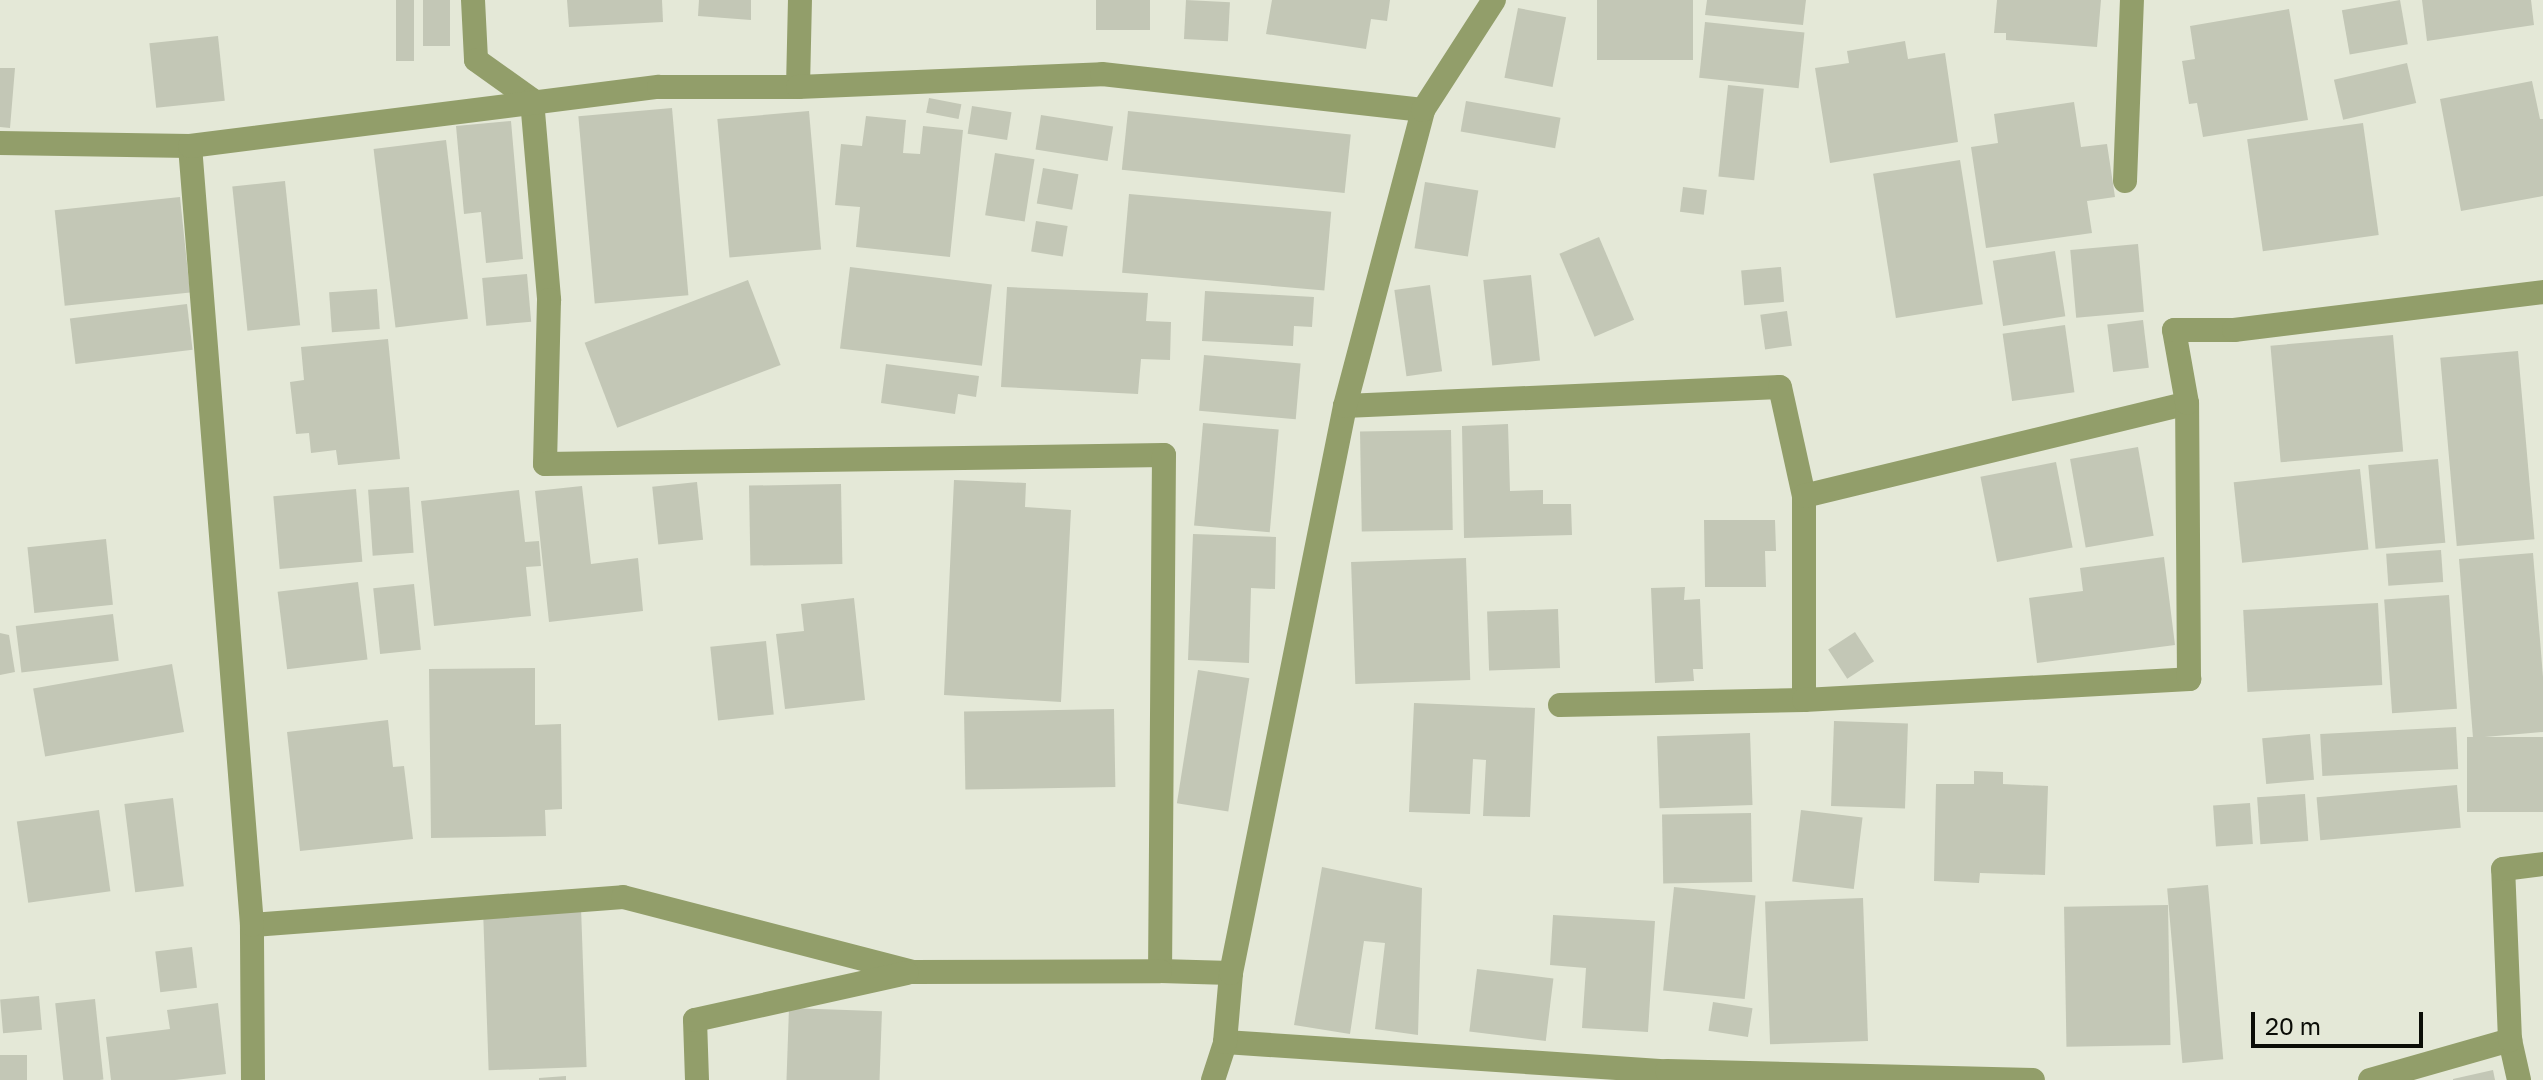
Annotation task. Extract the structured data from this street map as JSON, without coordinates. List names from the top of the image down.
{
  "scale_bar": "20 m"
}
